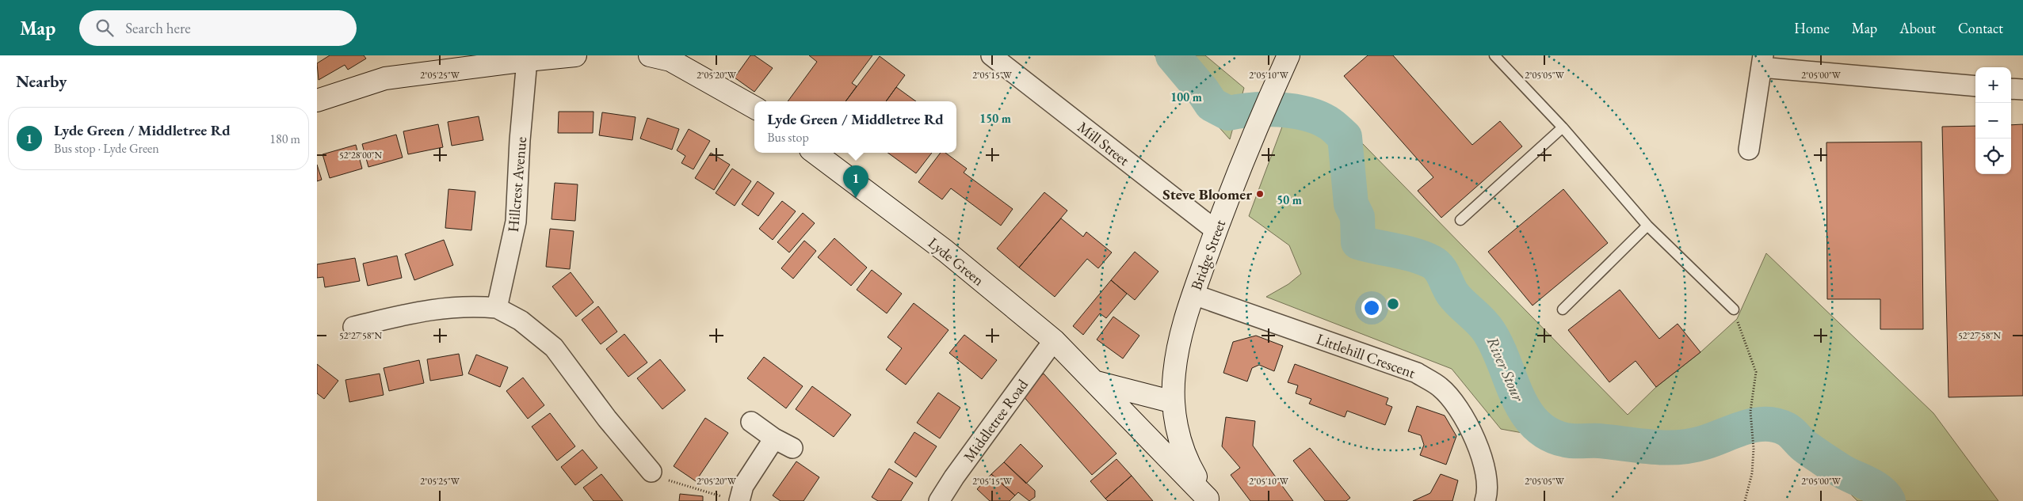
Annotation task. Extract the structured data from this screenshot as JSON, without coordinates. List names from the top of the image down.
{
  "streets": {
    "street": [
      "Mill Street",
      "Hillcrest Avenue",
      "Bridge Street",
      "Lyde Green",
      "Littlehill Crescent",
      "Middletree Road"
    ]
  },
  "crossings": [
    ["Mill Street", "Bridge Street"],
    ["Bridge Street", "Lyde Green"],
    ["Bridge Street", "Littlehill Crescent"],
    ["Lyde Green", "Middletree Road"]
  ],
  "water": ["River Stour"],
  "places": ["Steve Bloomer"],
  "page": {
    "header": "Map",
    "search": "Search here",
    "nav": [
      "Home",
      "Map",
      "About",
      "Contact"
    ],
    "heading": "Nearby",
    "map_buttons": ["+", "−"],
    "popup": ["Lyde Green / Middletree Rd", "Bus stop"],
    "list": [
      {
        "mark": "1",
        "name": "Lyde Green / Middletree Rd",
        "note": "Bus stop · Lyde Green",
        "value": "180 m"
      }
    ],
    "pins": "1"
  },
  "coordinates": [
    "2°05'25\"W",
    "2°05'20\"W",
    "2°05'15\"W",
    "2°05'10\"W",
    "2°05'05\"W",
    "2°05'00\"W",
    "52°28'00\"N",
    "52°27'58\"N"
  ],
  "rings": ["100 m", "150 m", "50 m"]
}
